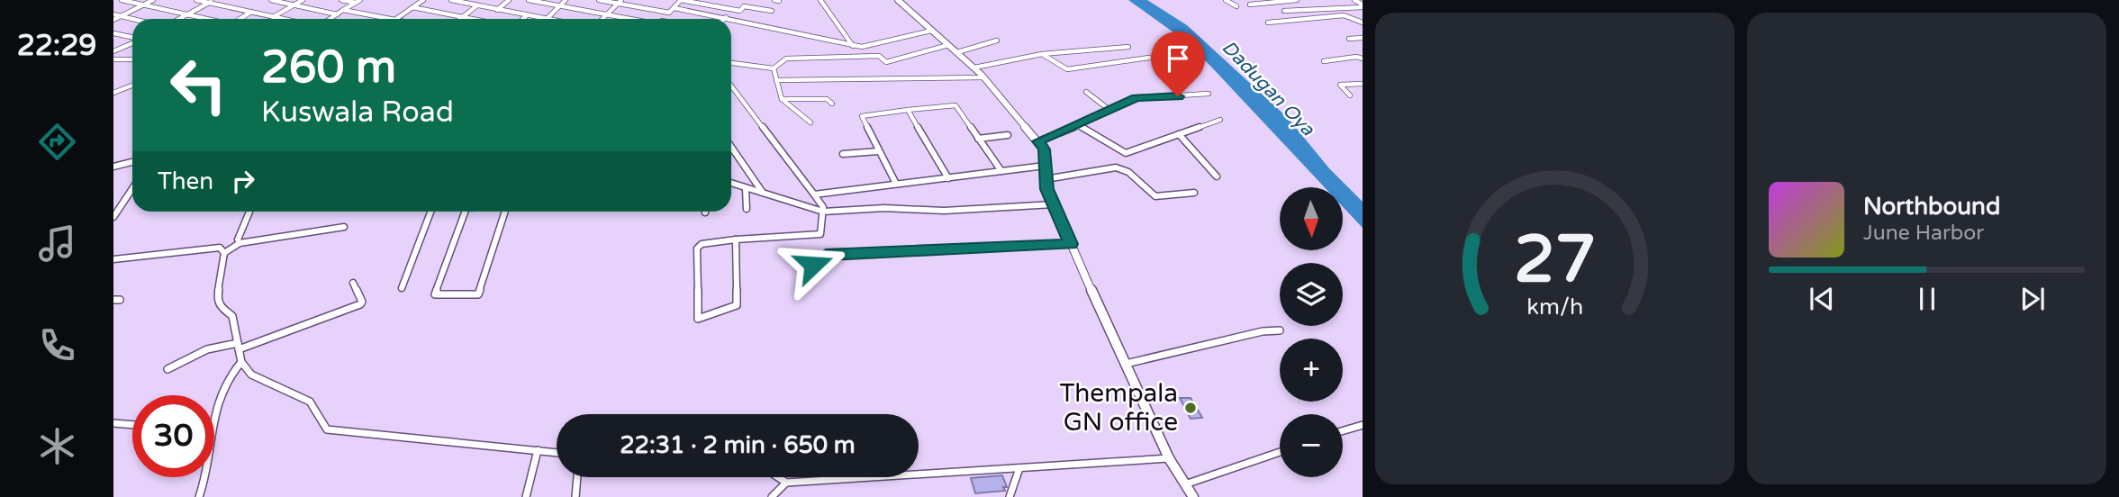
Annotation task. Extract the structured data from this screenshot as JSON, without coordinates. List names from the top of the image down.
{
  "water": ["Dadugan Oya"],
  "places": ["Thempala GN office"],
  "north": "bottom",
  "page": {
    "tabs": "22:29",
    "turn": ["260 m", "Kuswala Road"],
    "then": "Then",
    "song": ["Northbound", "June Harbor"],
    "map_buttons": ["+", "−"],
    "limit": "30",
    "trip": "22:31 · 2 min · 650 m",
    "gauge": ["27", "km/h"]
  }
}
